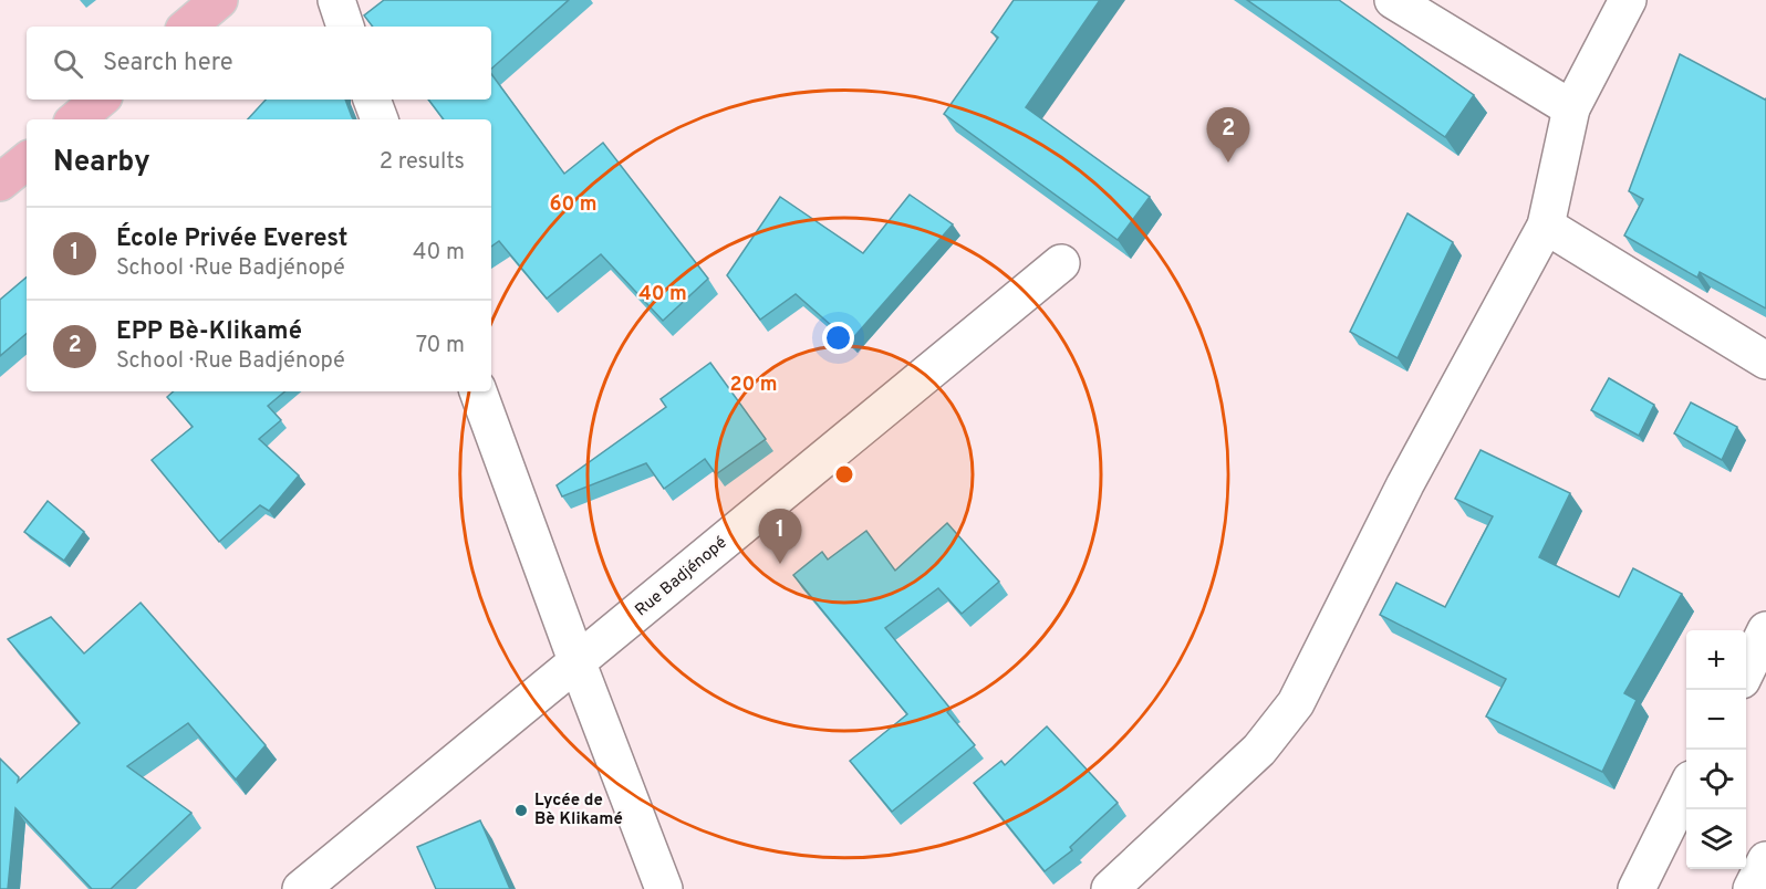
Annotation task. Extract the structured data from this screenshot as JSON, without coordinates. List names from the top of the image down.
{
  "streets": {
    "street": ["Rue Badjénopé"]
  },
  "places": ["Lycée de Bè Klikamé"],
  "page": {
    "search": "Search here",
    "pins": ["2", "1"],
    "heading": ["Nearby", "2 results"],
    "list": [
      {
        "mark": "1",
        "name": "École Privée Everest",
        "note": "School · Rue Badjénopé",
        "value": "40 m"
      },
      {
        "mark": "2",
        "name": "EPP Bè-Klikamé",
        "note": "School · Rue Badjénopé",
        "value": "70 m"
      }
    ],
    "map_buttons": ["+", "−"]
  },
  "rings": ["60 m", "40 m", "20 m"]
}
